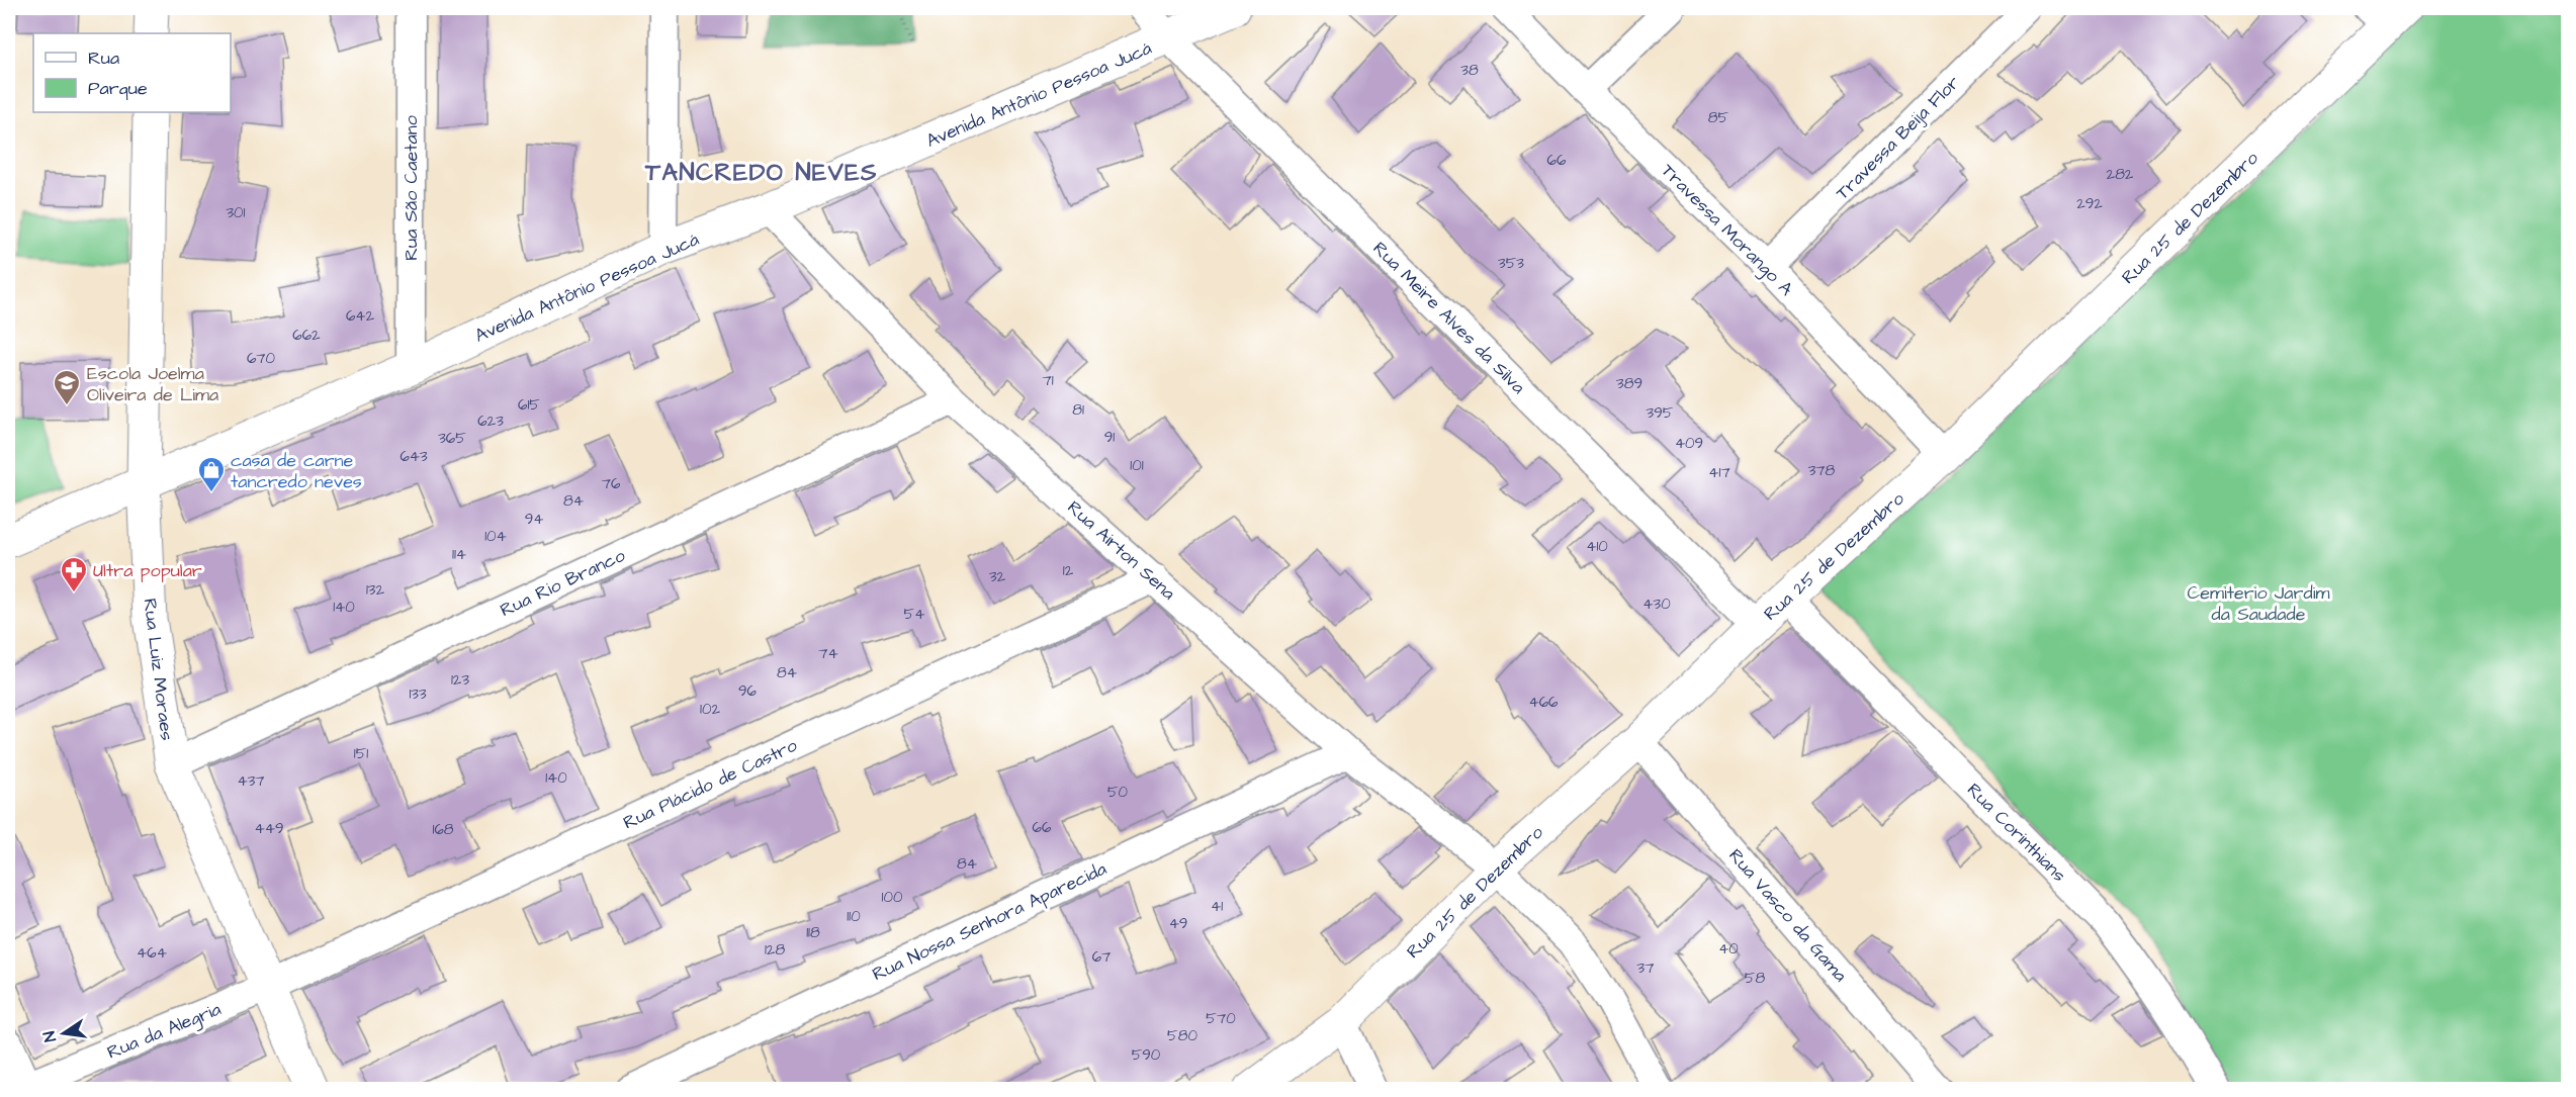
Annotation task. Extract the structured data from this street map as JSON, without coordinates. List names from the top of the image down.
{
  "streets": {
    "street": [
      "Avenida Antônio Pessoa Jucá",
      "Travessa Beija Flor",
      "Rua São Caetano",
      "Rua 25 de Dezembro",
      "Travessa Morango A",
      "Rua Meire Alves da Silva",
      "Rua Airton Sena",
      "Rua Rio Branco",
      "Rua Luiz Moraes",
      "Rua Plácido de Castro",
      "Rua Corinthians",
      "Rua Vasco da Gama",
      "Rua Nossa Senhora Aparecida",
      "Rua da Alegria"
    ]
  },
  "crossings": [
    ["Avenida Antônio Pessoa Jucá", "Rua São Caetano"],
    ["Avenida Antônio Pessoa Jucá", "Rua Meire Alves da Silva"],
    ["Avenida Antônio Pessoa Jucá", "Rua Airton Sena"],
    ["Avenida Antônio Pessoa Jucá", "Rua Luiz Moraes"],
    ["Travessa Beija Flor", "Travessa Morango A"],
    ["Rua 25 de Dezembro", "Travessa Morango A"],
    ["Rua 25 de Dezembro", "Rua Meire Alves da Silva"],
    ["Rua 25 de Dezembro", "Rua Airton Sena"],
    ["Rua 25 de Dezembro", "Rua Corinthians"],
    ["Rua 25 de Dezembro", "Rua Vasco da Gama"],
    ["Rua Airton Sena", "Rua Rio Branco"],
    ["Rua Airton Sena", "Rua Plácido de Castro"],
    ["Rua Airton Sena", "Rua Nossa Senhora Aparecida"],
    ["Rua Rio Branco", "Rua Luiz Moraes"],
    ["Rua Luiz Moraes", "Rua Plácido de Castro"],
    ["Rua Luiz Moraes", "Rua da Alegria"],
    ["Rua Plácido de Castro", "Rua da Alegria"]
  ],
  "districts": ["TANCREDO NEVES"],
  "parks": ["Cemiterio Jardim da Saudade"],
  "places": {
    "school or university": ["Escola Joelma Oliveira de Lima"],
    "shop": ["casa de carne tancredo neves"],
    "pharmacy": ["Ultra popular"]
  },
  "house_numbers": [
    "38",
    "85",
    "66",
    "282",
    "292",
    "301",
    "353",
    "642",
    "662",
    "670",
    "71",
    "389",
    "615",
    "81",
    "395",
    "623",
    "91",
    "365",
    "409",
    "643",
    "101",
    "378",
    "417",
    "76",
    "84",
    "94",
    "104",
    "410",
    "114",
    "12",
    "32",
    "132",
    "430",
    "140",
    "54",
    "74",
    "84",
    "123",
    "96",
    "133",
    "466",
    "102",
    "151",
    "140",
    "437",
    "50",
    "66",
    "449",
    "168",
    "84",
    "100",
    "41",
    "110",
    "49",
    "118",
    "40",
    "128",
    "464",
    "67",
    "37",
    "58",
    "570",
    "580",
    "590"
  ],
  "legend": ["Rua", "Parque"],
  "north": "left"
}
